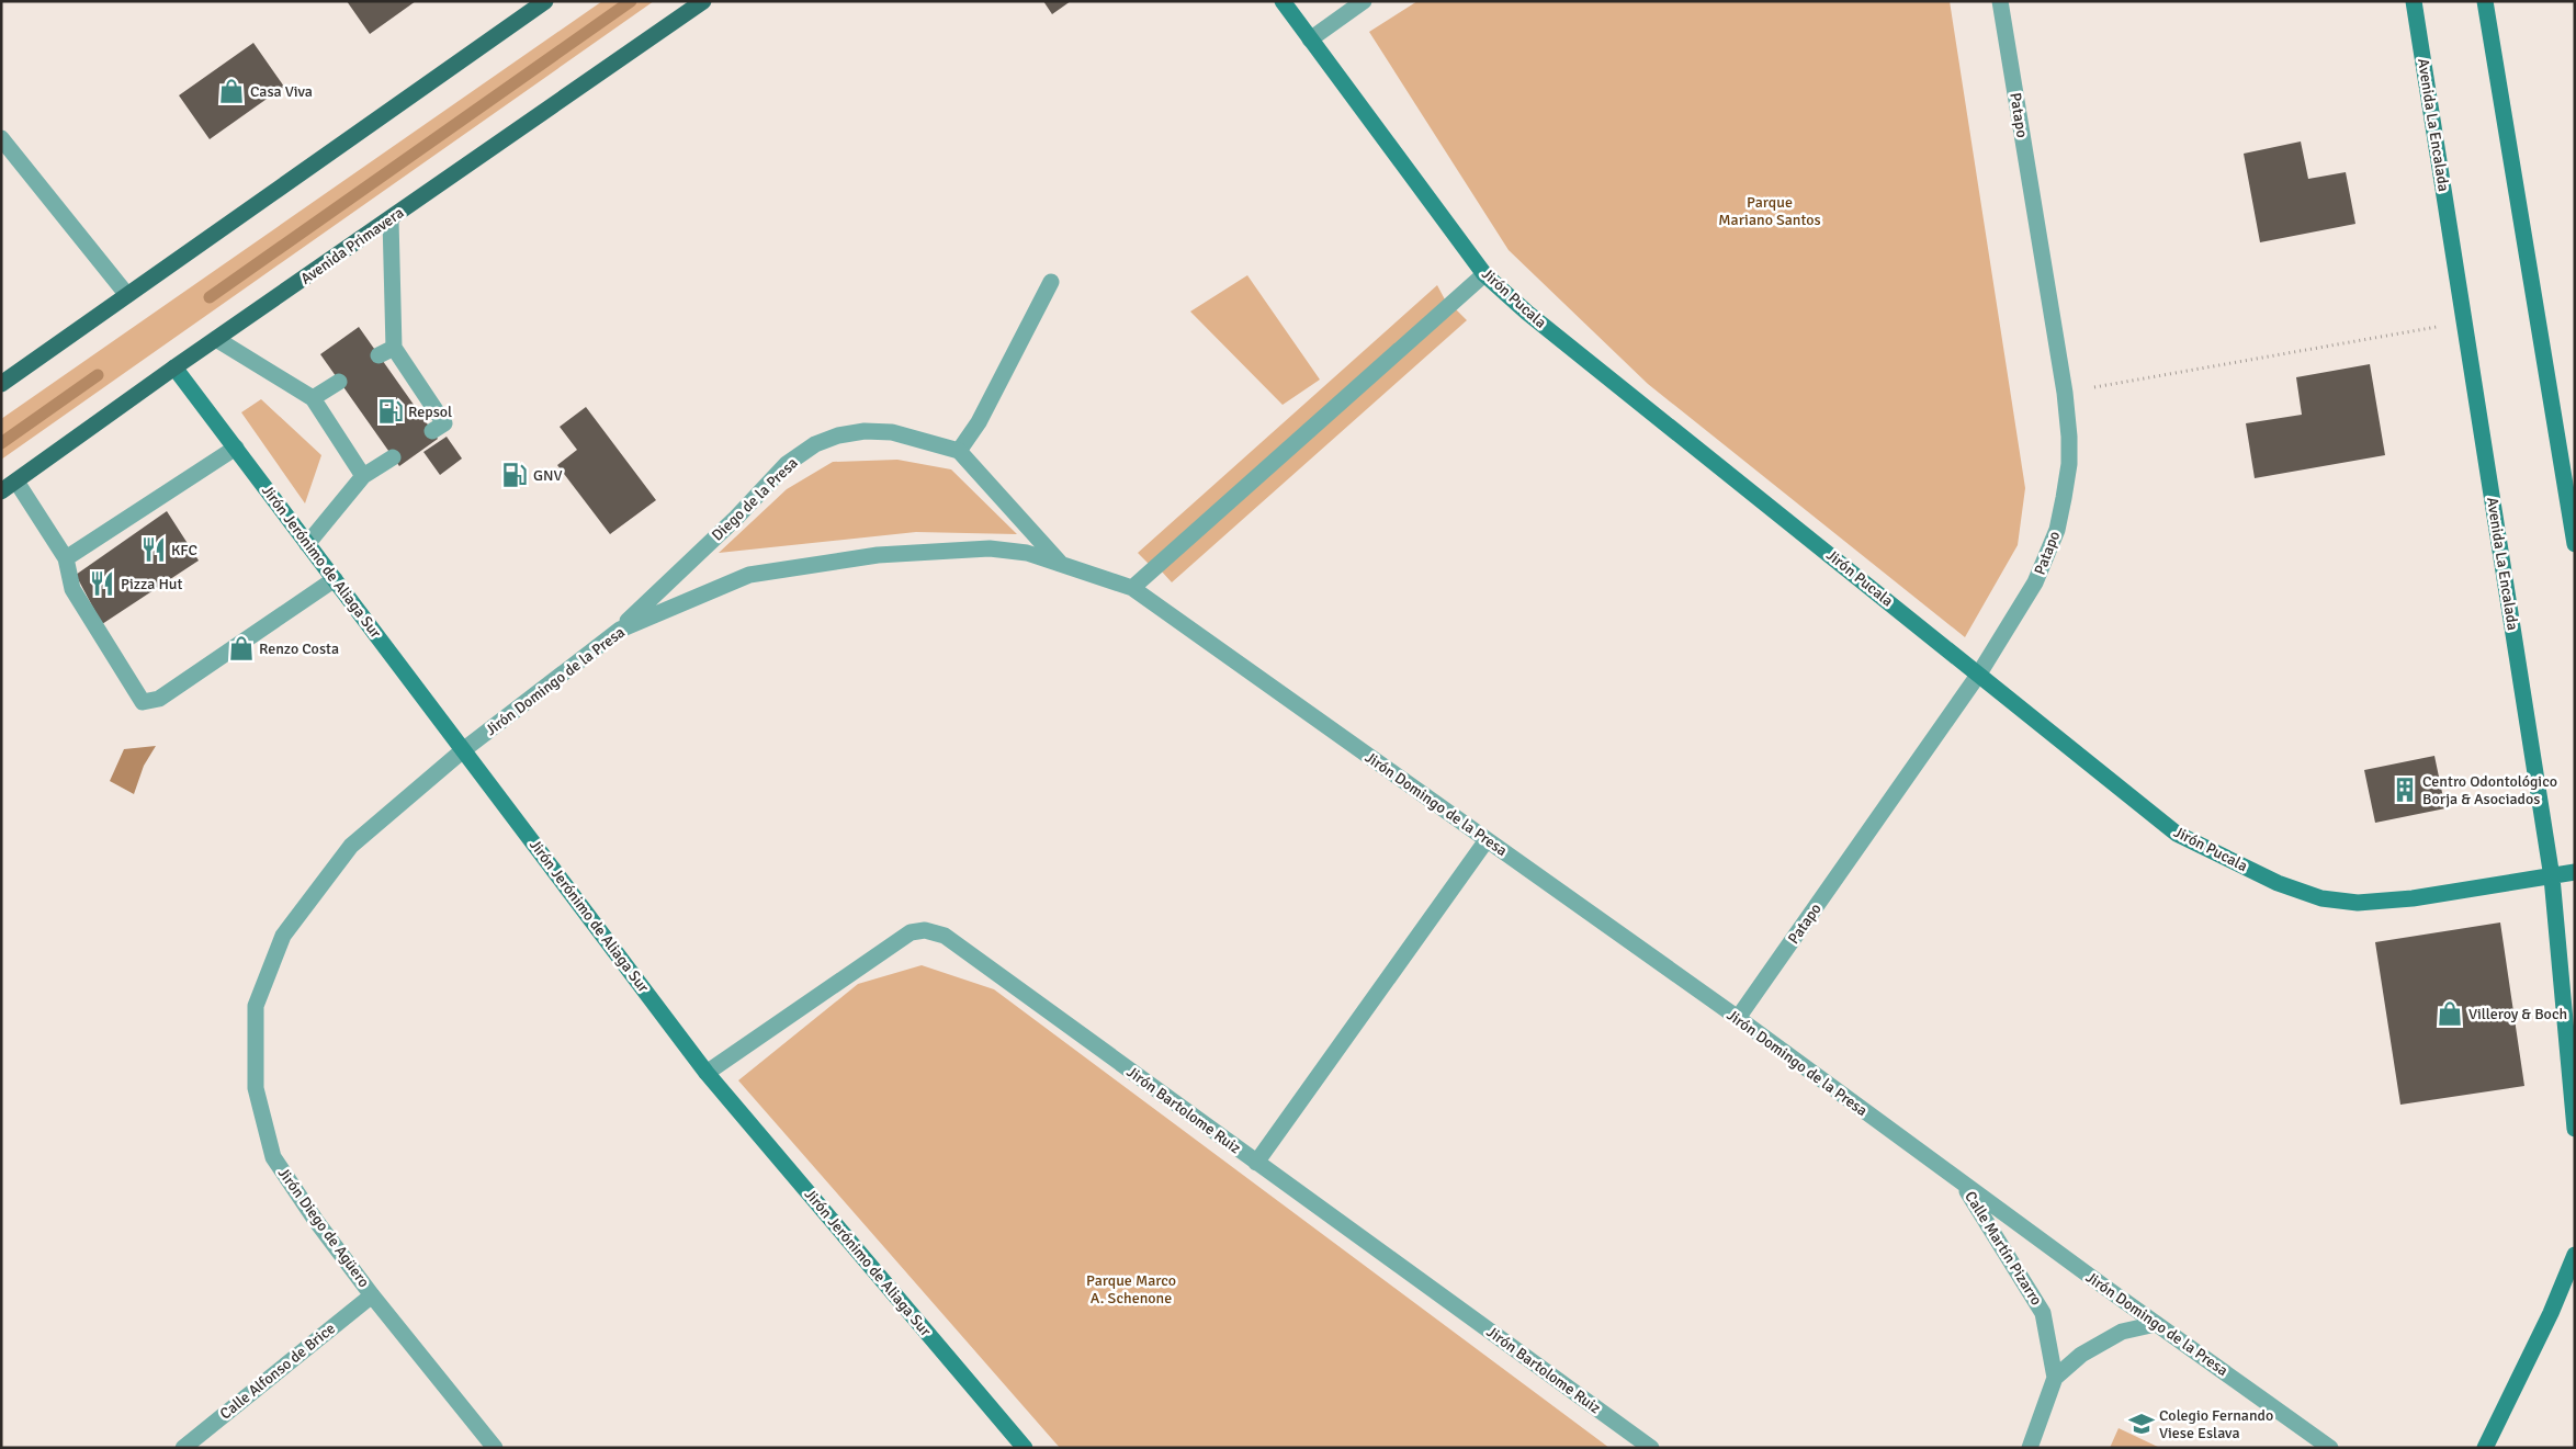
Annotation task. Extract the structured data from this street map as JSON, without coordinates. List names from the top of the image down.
{
  "streets": {
    "main road": ["Avenida Primavera"],
    "street": [
      "Patapo",
      "Avenida La Encalada",
      "Jirón Pucala",
      "Diego de la Presa",
      "Jirón Jerónimo de Aliaga Sur",
      "Jirón Domingo de la Presa",
      "Jirón Bartolome Ruiz",
      "Jirón Diego de Agüero",
      "Calle Martín Pizarro",
      "Calle Alfonso de Brice"
    ]
  },
  "crossings": [
    ["Patapo", "Jirón Pucala"],
    ["Patapo", "Jirón Domingo de la Presa"],
    ["Avenida La Encalada", "Jirón Pucala"],
    ["Avenida Primavera", "Jirón Jerónimo de Aliaga Sur"],
    ["Diego de la Presa", "Jirón Domingo de la Presa"],
    ["Jirón Jerónimo de Aliaga Sur", "Jirón Domingo de la Presa"],
    ["Jirón Jerónimo de Aliaga Sur", "Jirón Bartolome Ruiz"],
    ["Jirón Jerónimo de Aliaga Sur", "Jirón Diego de Agüero"],
    ["Jirón Domingo de la Presa", "Jirón Diego de Agüero"],
    ["Jirón Domingo de la Presa", "Calle Martín Pizarro"],
    ["Jirón Diego de Agüero", "Calle Alfonso de Brice"]
  ],
  "parks": ["Parque Mariano Santos", "Parque Marco A. Schenone"],
  "places": {
    "shop": ["Casa Viva", "Renzo Costa", "Villeroy & Boch"],
    "fuel station": ["Repsol", "GNV"],
    "restaurant": ["KFC", "Pizza Hut"],
    "building": ["Centro Odontológico Borja & Asociados"],
    "school or university": ["Colegio Fernando Viese Eslava"]
  }
}
